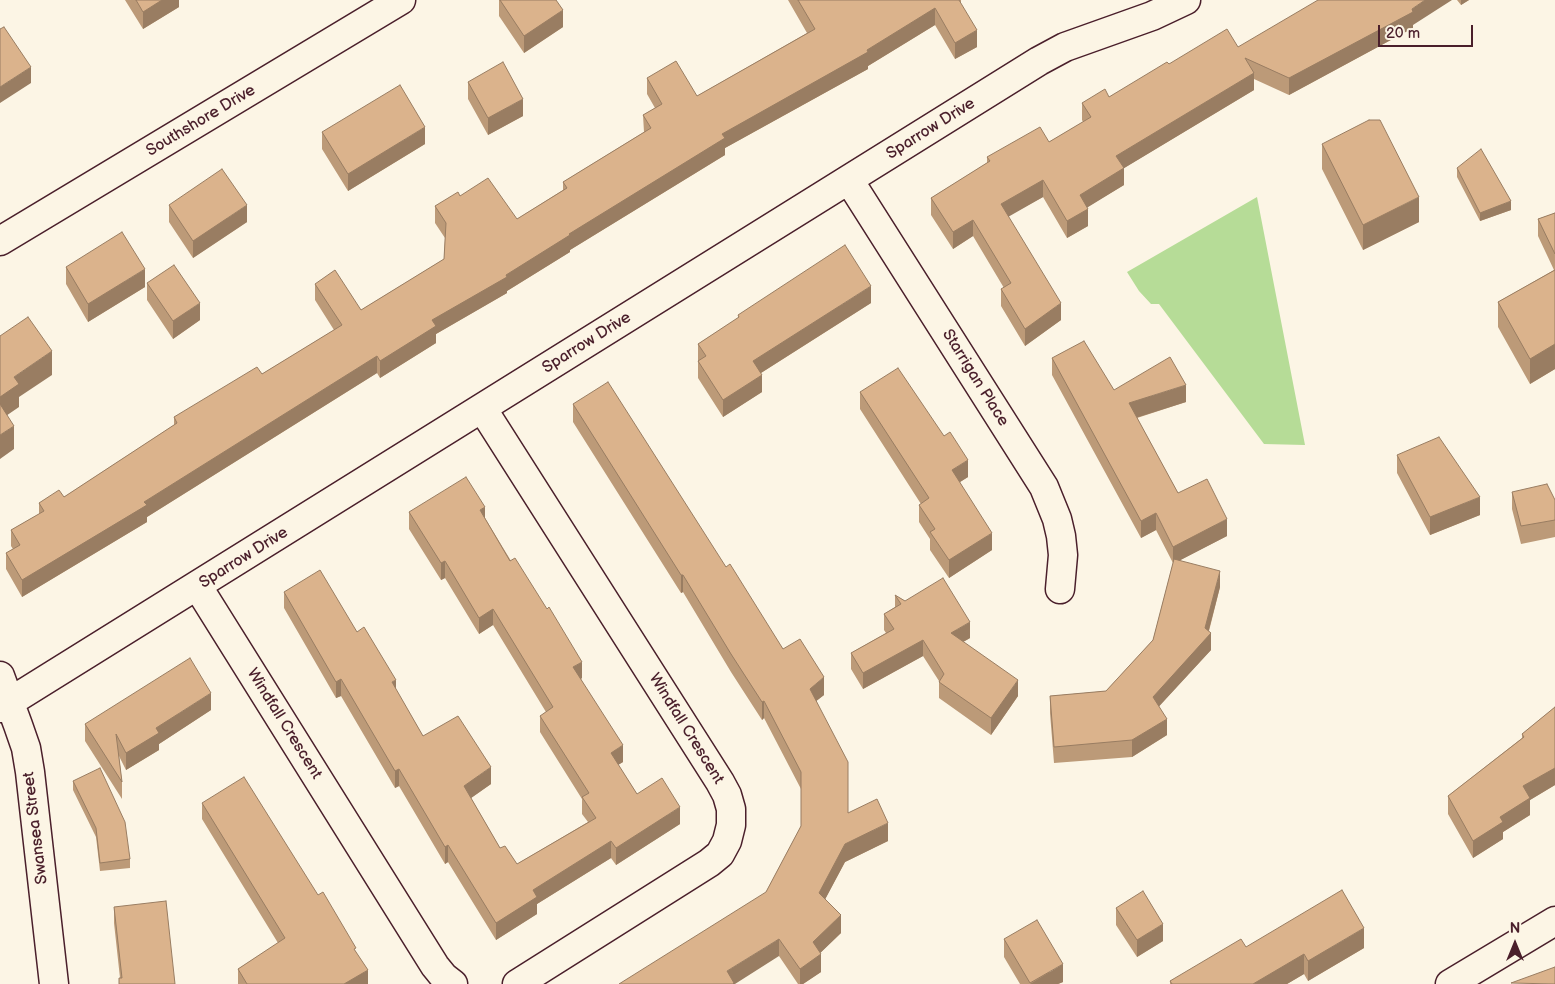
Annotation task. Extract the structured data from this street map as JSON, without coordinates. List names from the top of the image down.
{
  "streets": {
    "street": [
      "Southshore Drive",
      "Sparrow Drive",
      "Starrigan Place",
      "Windfall Crescent",
      "Swansea Street"
    ]
  },
  "crossings": [
    ["Sparrow Drive", "Starrigan Place"],
    ["Sparrow Drive", "Windfall Crescent"],
    ["Sparrow Drive", "Swansea Street"]
  ],
  "scale_bar": "20 m",
  "north": "top"
}
